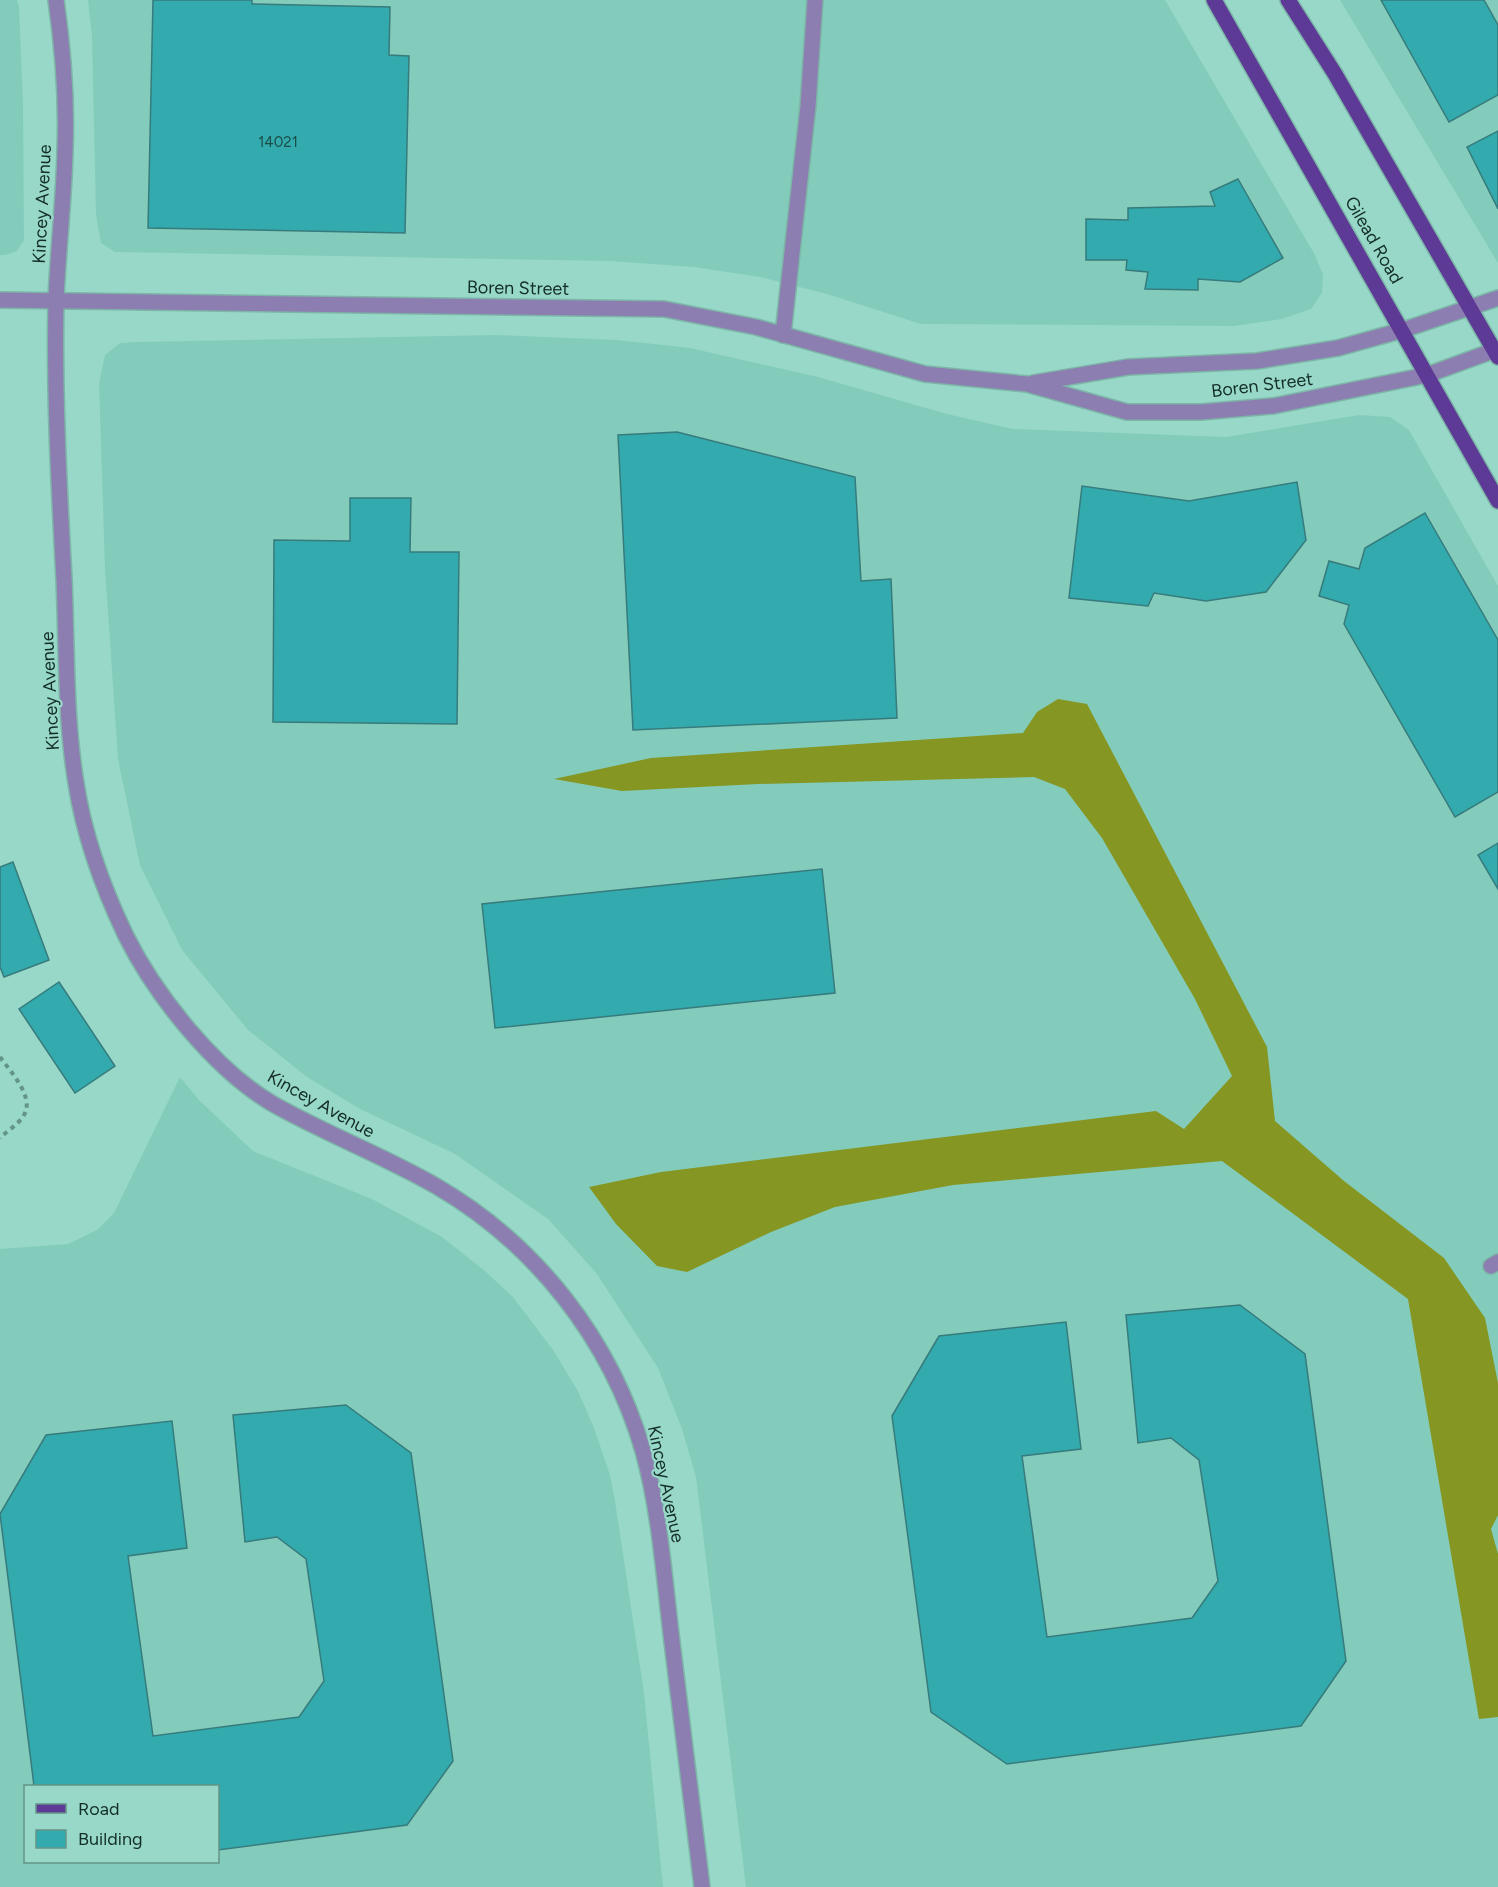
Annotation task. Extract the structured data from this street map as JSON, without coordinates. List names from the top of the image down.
{
  "streets": {
    "main road": ["Gilead Road"],
    "street": ["Kincey Avenue", "Boren Street"]
  },
  "crossings": [
    ["Kincey Avenue", "Boren Street"],
    ["Gilead Road", "Boren Street"]
  ],
  "house_numbers": ["14021"],
  "legend": ["Road", "Building"]
}
